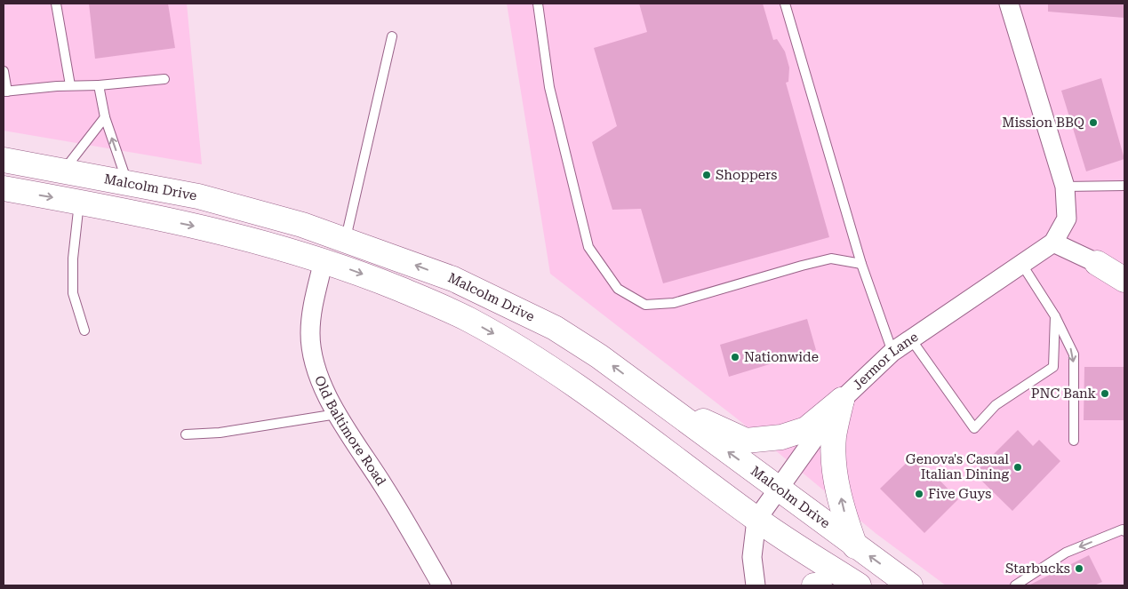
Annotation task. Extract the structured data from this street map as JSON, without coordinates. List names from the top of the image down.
{
  "streets": {
    "main road": ["Malcolm Drive"],
    "street": ["Jermor Lane", "Old Baltimore Road"]
  },
  "crossings": [
    ["Malcolm Drive", "Jermor Lane"],
    ["Malcolm Drive", "Old Baltimore Road"]
  ],
  "places": [
    "Mission BBQ",
    "Shoppers",
    "Nationwide",
    "PNC Bank",
    "Genova's Casual Italian Dining",
    "Five Guys",
    "Starbucks"
  ]
}
